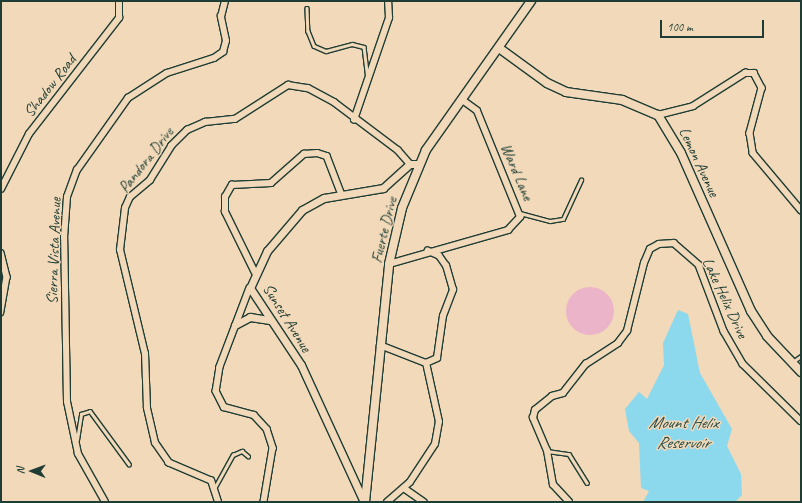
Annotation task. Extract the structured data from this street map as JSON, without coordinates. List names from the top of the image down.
{
  "streets": {
    "main road": ["Lemon Avenue", "Fuerte Drive"],
    "street": [
      "Shadow Road",
      "Pandora Drive",
      "Ward Lane",
      "Sierra Vista Avenue",
      "Lake Helix Drive",
      "Sunset Avenue"
    ]
  },
  "crossings": [
    ["Pandora Drive", "Sunset Avenue"],
    ["Ward Lane", "Fuerte Drive"],
    ["Fuerte Drive", "Sunset Avenue"]
  ],
  "water": ["Mount Helix Reservoir"],
  "scale_bar": "100 m",
  "north": "left"
}
